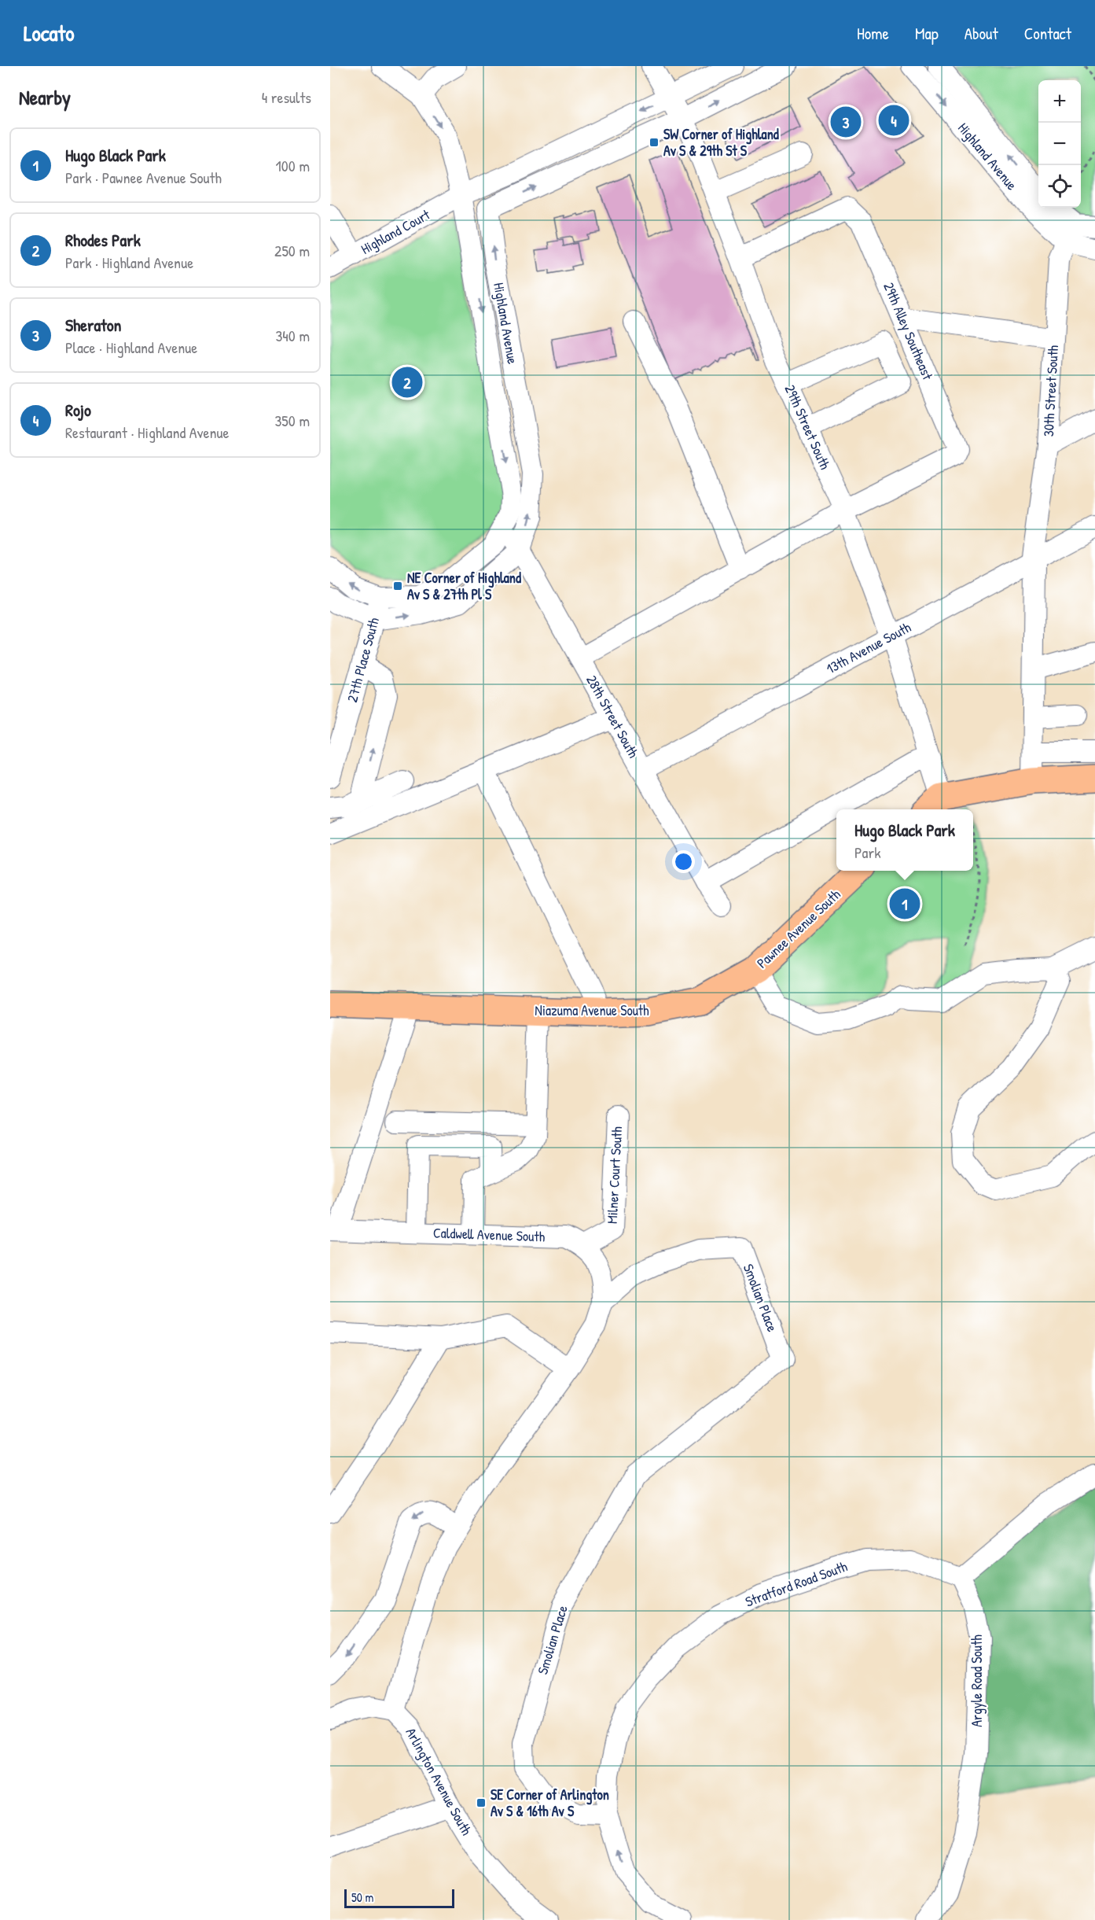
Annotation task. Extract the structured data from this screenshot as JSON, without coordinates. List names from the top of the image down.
{
  "streets": {
    "main road": ["Pawnee Avenue South", "Niazuma Avenue South"],
    "street": [
      "Highland Avenue",
      "Highland Court",
      "29th Alley Southeast",
      "30th Street South",
      "29th Street South",
      "13th Avenue South",
      "27th Place South",
      "28th Street South",
      "Milner Court South",
      "Caldwell Avenue South",
      "Smolian Place",
      "Stratford Road South",
      "Argyle Road South",
      "Arlington Avenue South"
    ]
  },
  "crossings": [
    ["Highland Avenue", "Highland Court"],
    ["Highland Avenue", "30th Street South"],
    ["Highland Avenue", "27th Place South"],
    ["Highland Avenue", "28th Street South"],
    ["29th Alley Southeast", "29th Street South"],
    ["29th Alley Southeast", "28th Street South"],
    ["30th Street South", "13th Avenue South"],
    ["29th Street South", "13th Avenue South"],
    ["13th Avenue South", "28th Street South"],
    ["Pawnee Avenue South", "Niazuma Avenue South"],
    ["Milner Court South", "Caldwell Avenue South"],
    ["Smolian Place", "Stratford Road South"],
    ["Stratford Road South", "Argyle Road South"]
  ],
  "places": {
    "transit": ["SW Corner of Highland Av S & 29th St S", "NE Corner of Highland Av S & 27th Pl S", "SE Corner of Arlington Av S & 16th Av S"]
  },
  "scale_bar": "50 m",
  "page": {
    "header": "Locato",
    "nav": [
      "Home",
      "Map",
      "About",
      "Contact"
    ],
    "heading": ["Nearby", "4 results"],
    "map_buttons": ["+", "−"],
    "pins": [
      "4",
      "3",
      "2",
      "1"
    ],
    "list": [
      {
        "mark": "1",
        "name": "Hugo Black Park",
        "note": "Park · Pawnee Avenue South",
        "value": "100 m"
      },
      {
        "mark": "2",
        "name": "Rhodes Park",
        "note": "Park · Highland Avenue",
        "value": "250 m"
      },
      {
        "mark": "3",
        "name": "Sheraton",
        "note": "Place · Highland Avenue",
        "value": "340 m"
      },
      {
        "mark": "4",
        "name": "Rojo",
        "note": "Restaurant · Highland Avenue",
        "value": "350 m"
      }
    ],
    "popup": ["Hugo Black Park", "Park"],
    "scale": "50 m"
  }
}
